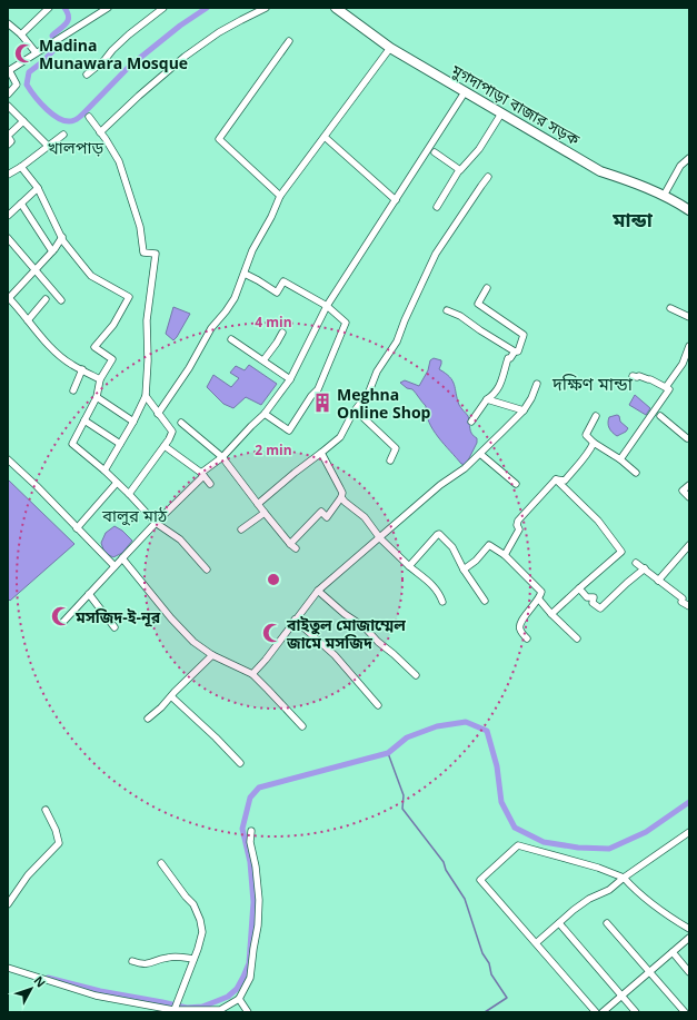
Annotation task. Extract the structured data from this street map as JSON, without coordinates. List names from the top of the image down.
{
  "streets": {
    "street": ["মুগদাপাড়া বাজার সড়ক"]
  },
  "districts": [
    "খালপাড়",
    "মান্ডা",
    "দক্ষিণ মান্ডা",
    "বালুর মাঠ"
  ],
  "places": {
    "mosque": ["Madina Munawara Mosque", "মসজিদ-ই-নূর", "বাইতুল মোজাম্মেল জামে মসজিদ"],
    "building": ["Meghna Online Shop"]
  },
  "north": "top right",
  "rings": ["4 min", "2 min"]
}
